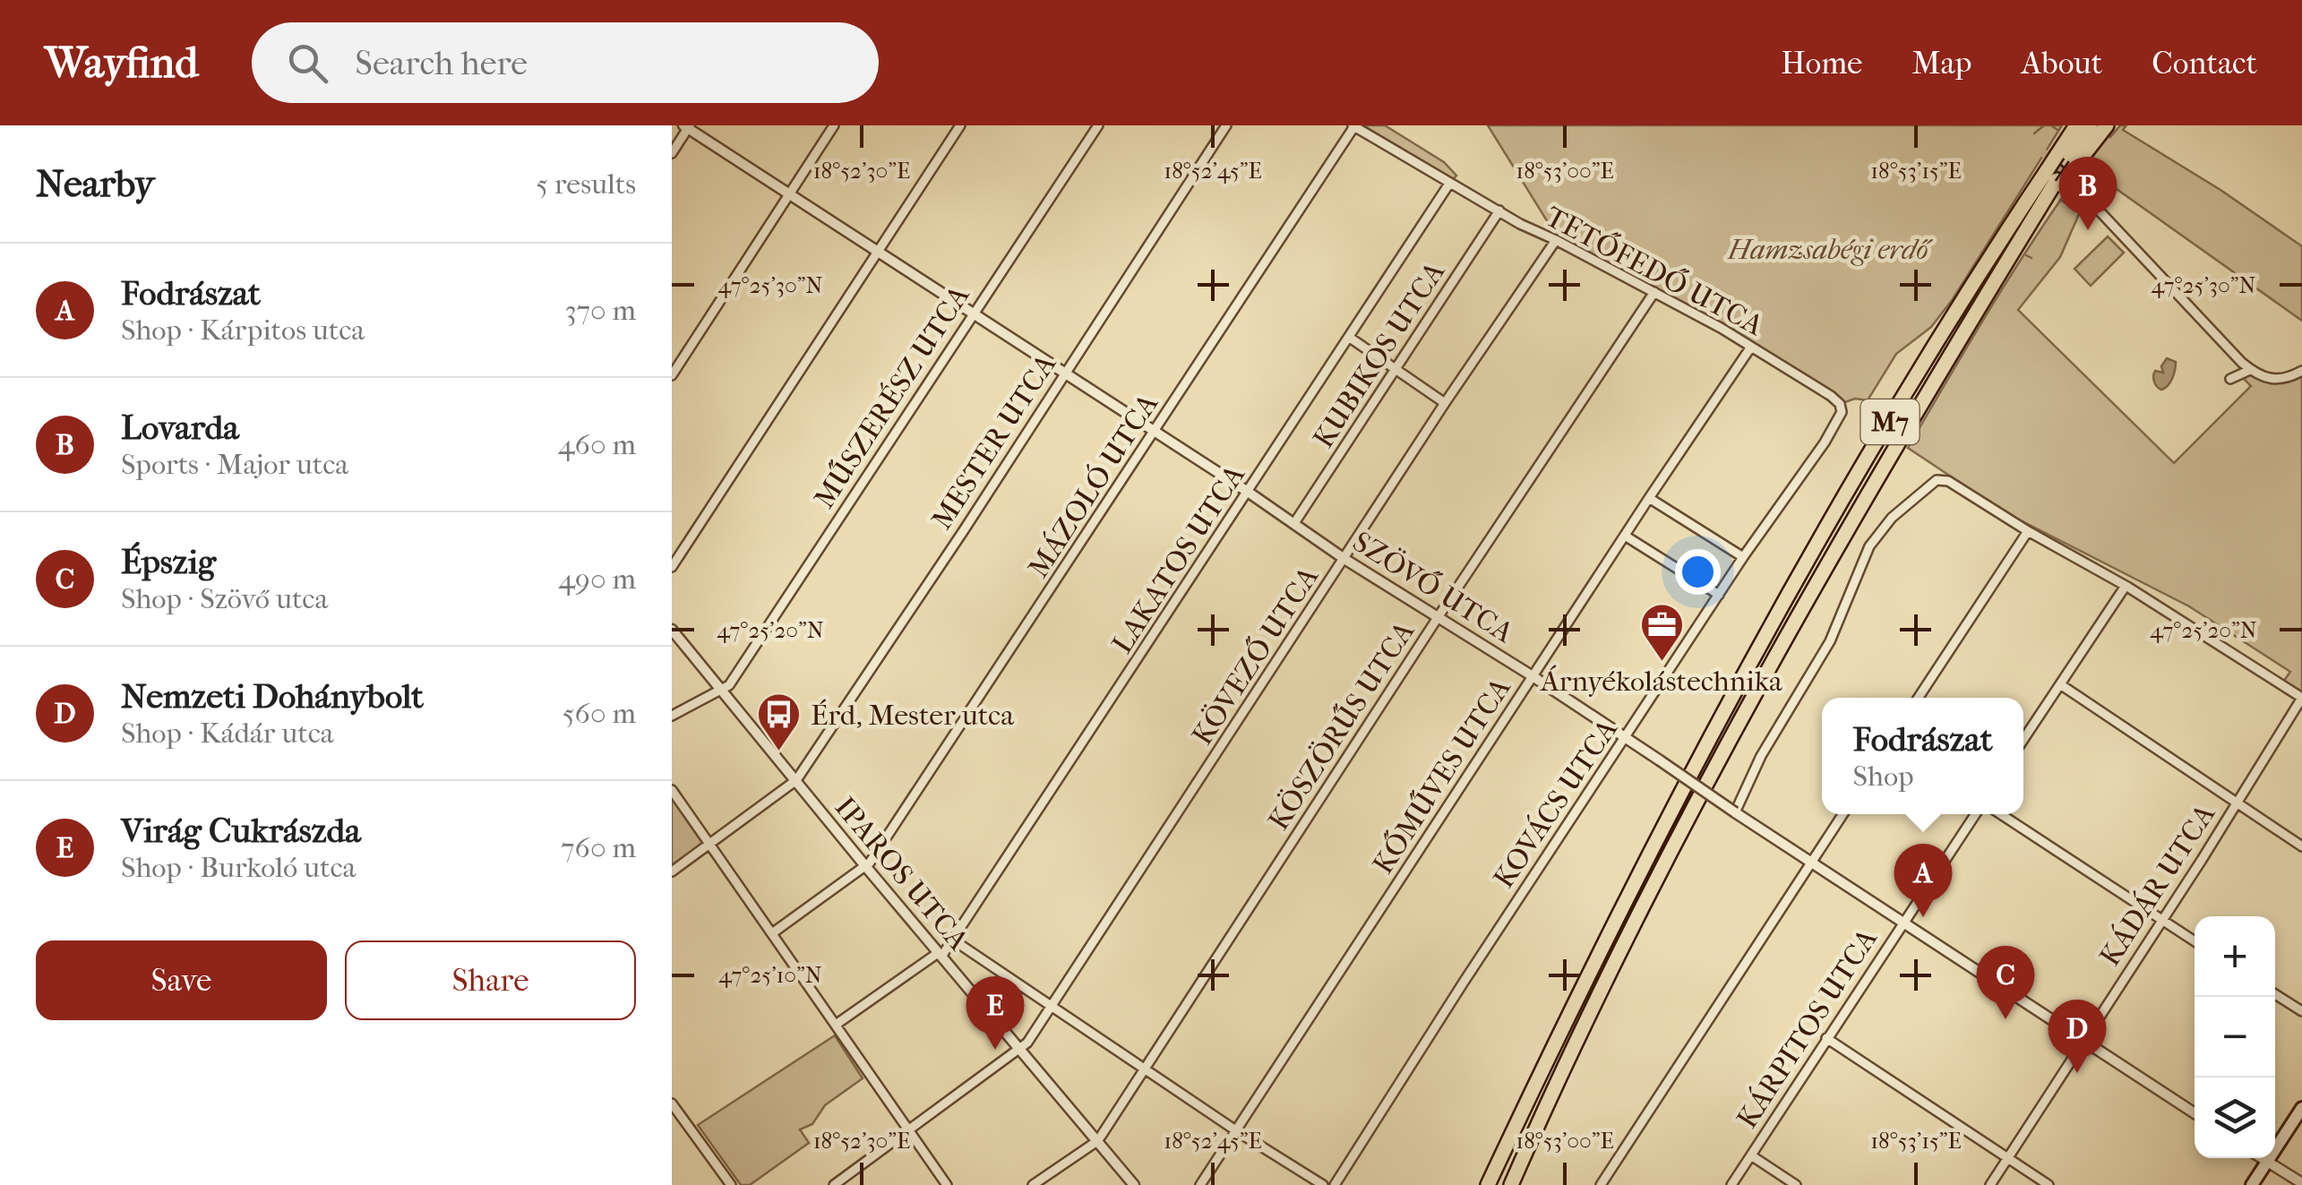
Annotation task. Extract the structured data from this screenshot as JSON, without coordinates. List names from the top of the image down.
{
  "streets": {
    "highway": ["M7"],
    "street": [
      "TETŐFEDŐ UTCA",
      "KUBIKOS UTCA",
      "MŰSZERÉSZ UTCA",
      "MESTER UTCA",
      "MÁZOLÓ UTCA",
      "LAKATOS UTCA",
      "SZÖVŐ UTCA",
      "KÖVEZŐ UTCA",
      "KÖSZÖRŰS UTCA",
      "KŐMŰVES UTCA",
      "KOVÁCS UTCA",
      "IPAROS UTCA",
      "KÁDÁR UTCA",
      "KÁRPITOS UTCA"
    ]
  },
  "crossings": [
    ["TETŐFEDŐ UTCA", "KUBIKOS UTCA"],
    ["TETŐFEDŐ UTCA", "MÁZOLÓ UTCA"],
    ["TETŐFEDŐ UTCA", "LAKATOS UTCA"],
    ["TETŐFEDŐ UTCA", "KÖVEZŐ UTCA"],
    ["TETŐFEDŐ UTCA", "KÖSZÖRŰS UTCA"],
    ["TETŐFEDŐ UTCA", "KŐMŰVES UTCA"],
    ["TETŐFEDŐ UTCA", "KOVÁCS UTCA"],
    ["KUBIKOS UTCA", "SZÖVŐ UTCA"],
    ["MŰSZERÉSZ UTCA", "SZÖVŐ UTCA"],
    ["MŰSZERÉSZ UTCA", "IPAROS UTCA"],
    ["MESTER UTCA", "SZÖVŐ UTCA"],
    ["MESTER UTCA", "IPAROS UTCA"],
    ["MÁZOLÓ UTCA", "SZÖVŐ UTCA"],
    ["MÁZOLÓ UTCA", "IPAROS UTCA"],
    ["LAKATOS UTCA", "SZÖVŐ UTCA"],
    ["LAKATOS UTCA", "IPAROS UTCA"],
    ["SZÖVŐ UTCA", "KÖVEZŐ UTCA"],
    ["SZÖVŐ UTCA", "KÖSZÖRŰS UTCA"],
    ["SZÖVŐ UTCA", "KŐMŰVES UTCA"],
    ["SZÖVŐ UTCA", "KOVÁCS UTCA"],
    ["SZÖVŐ UTCA", "KÁDÁR UTCA"],
    ["SZÖVŐ UTCA", "KÁRPITOS UTCA"],
    ["KÖVEZŐ UTCA", "IPAROS UTCA"],
    ["KÖSZÖRŰS UTCA", "IPAROS UTCA"]
  ],
  "parks": ["Hamzsabégi erdő"],
  "places": {
    "office": ["Árnyékolástechnika"],
    "bus stop": ["Érd, Mester utca"]
  },
  "page": {
    "header": "Wayfind",
    "search": "Search here",
    "nav": [
      "Home",
      "Map",
      "About",
      "Contact"
    ],
    "heading": ["Nearby", "5 results"],
    "pins": [
      "B",
      "A",
      "C",
      "E",
      "D"
    ],
    "list": [
      {
        "mark": "A",
        "name": "Fodrászat",
        "note": "Shop · Kárpitos utca",
        "value": "370 m"
      },
      {
        "mark": "B",
        "name": "Lovarda",
        "note": "Sports · Major utca",
        "value": "460 m"
      },
      {
        "mark": "C",
        "name": "Épszig",
        "note": "Shop · Szövő utca",
        "value": "490 m"
      },
      {
        "mark": "D",
        "name": "Nemzeti Dohánybolt",
        "note": "Shop · Kádár utca",
        "value": "560 m"
      },
      {
        "mark": "E",
        "name": "Virág Cukrászda",
        "note": "Shop · Burkoló utca",
        "value": "760 m"
      }
    ],
    "popup": ["Fodrászat", "Shop"],
    "buttons": ["Save", "Share"],
    "map_buttons": ["+", "−"]
  },
  "coordinates": [
    "18°52'30\"E",
    "18°52'45\"E",
    "18°53'00\"E",
    "18°53'15\"E",
    "47°25'30\"N",
    "47°25'20\"N",
    "47°25'10\"N"
  ]
}
